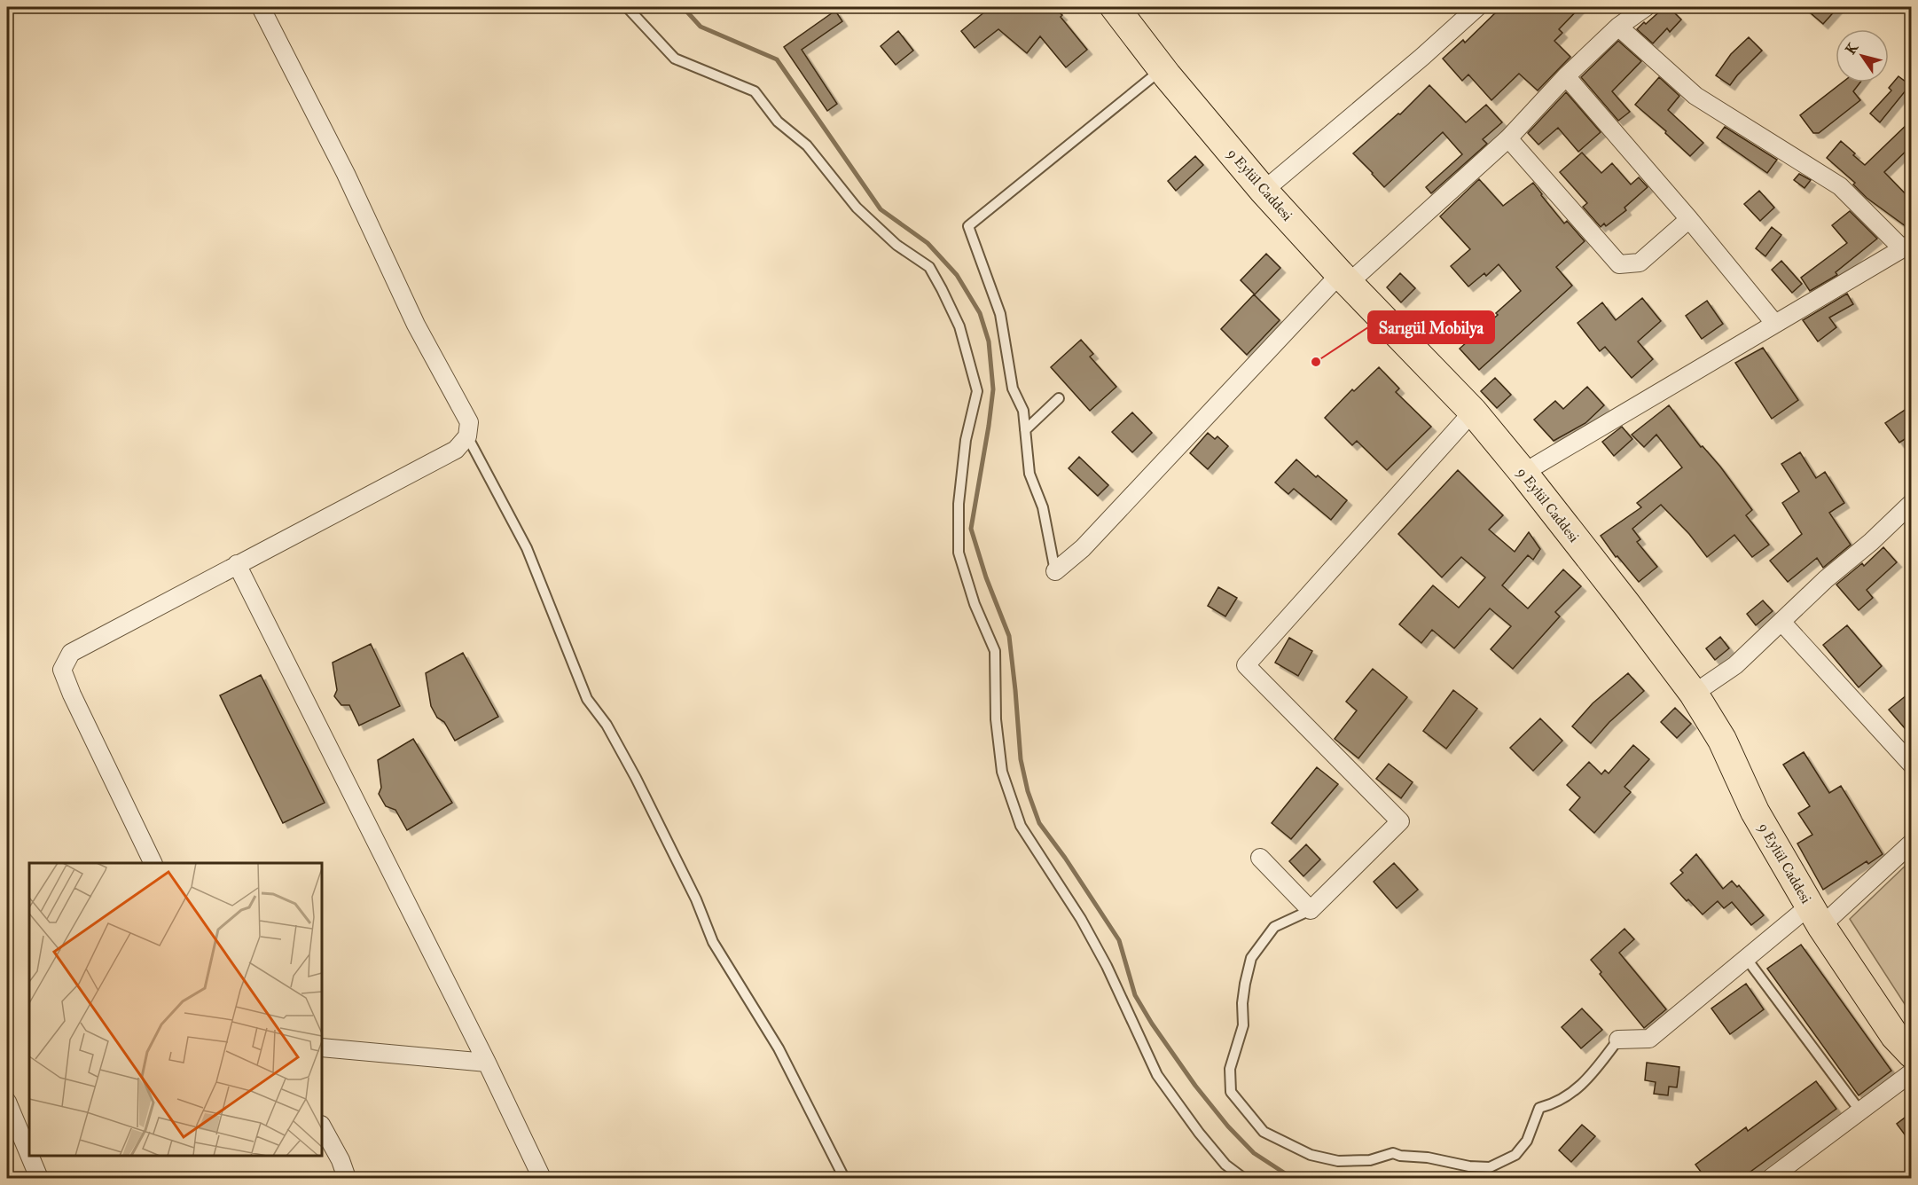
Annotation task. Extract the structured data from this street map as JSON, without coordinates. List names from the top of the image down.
{
  "streets": {
    "main road": ["9 Eylül Caddesi"]
  },
  "places": ["Sarıgül Mobilya"],
  "north": "top left"
}
